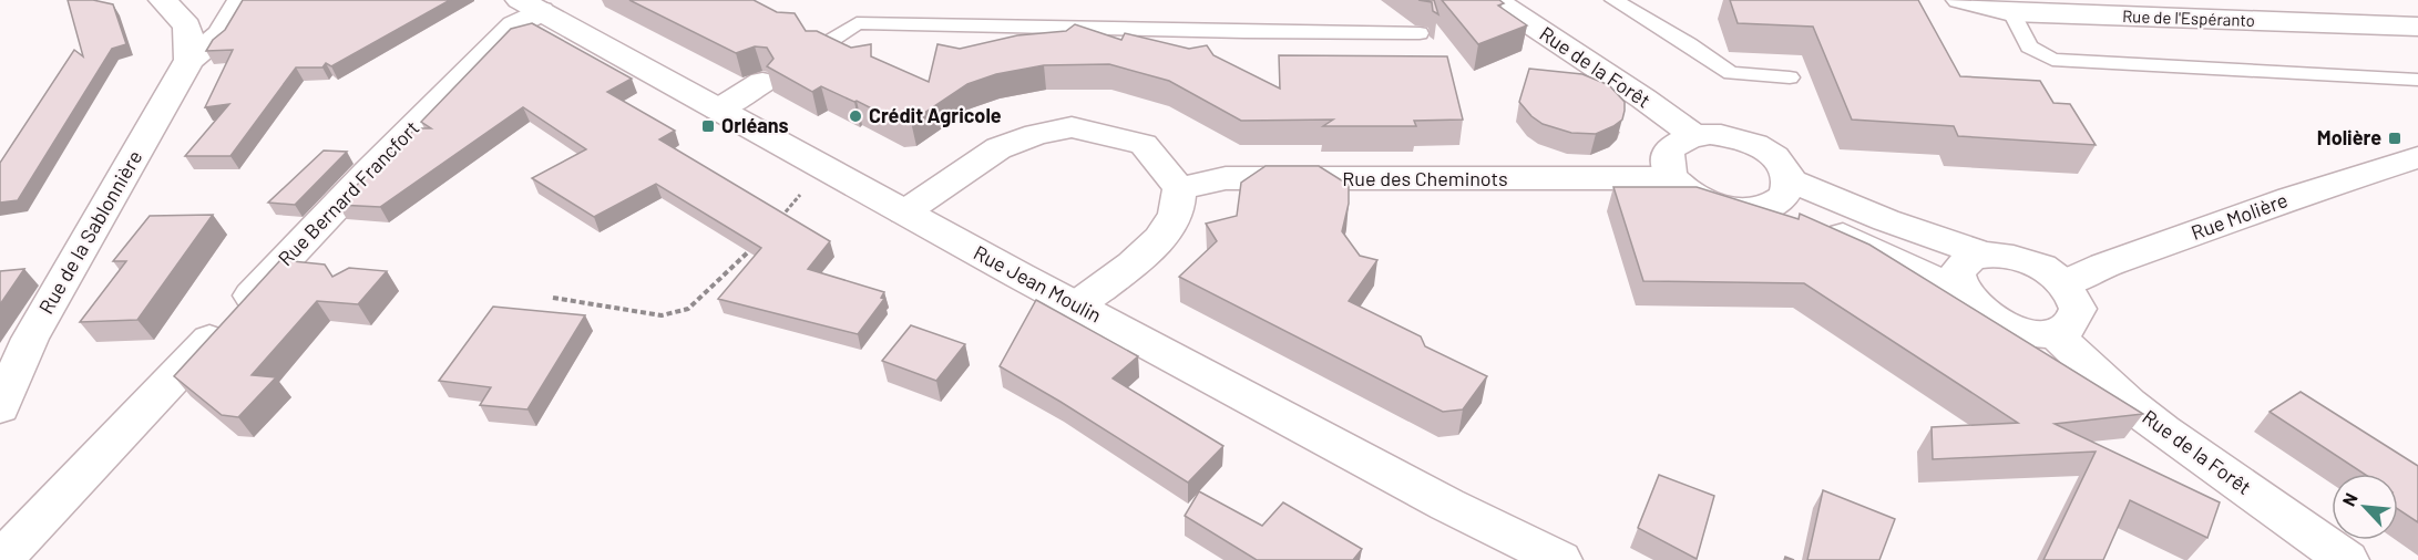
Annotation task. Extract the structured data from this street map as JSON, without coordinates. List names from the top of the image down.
{
  "streets": {
    "street": [
      "Rue de l'Espéranto",
      "Rue de la Forêt",
      "Rue des Cheminots",
      "Rue Bernard Francfort",
      "Rue Molière",
      "Rue de la Sablonnière",
      "Rue Jean Moulin"
    ]
  },
  "crossings": [
    ["Rue de la Forêt", "Rue des Cheminots"],
    ["Rue Bernard Francfort", "Rue Jean Moulin"]
  ],
  "places": {
    "other": ["Crédit Agricole"],
    "transit": ["Orléans", "Molière"]
  },
  "north": "top left"
}
